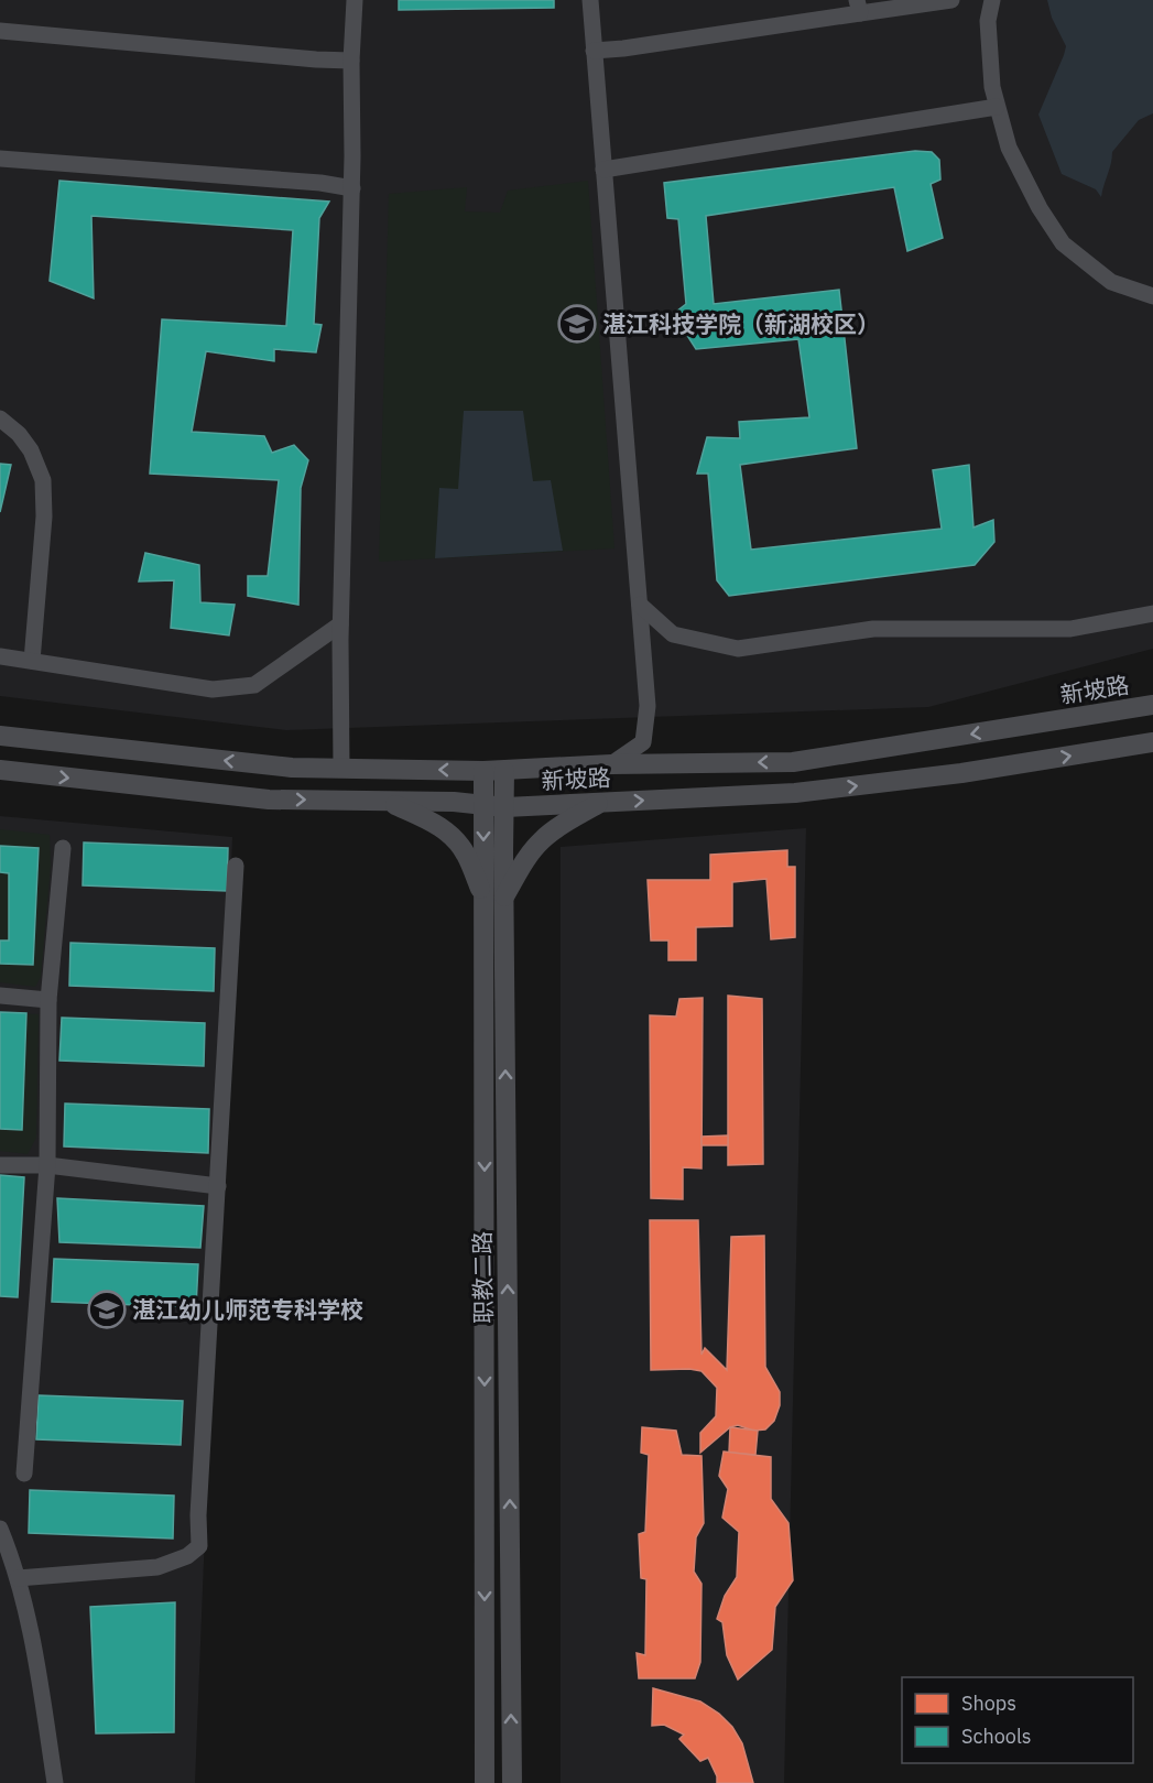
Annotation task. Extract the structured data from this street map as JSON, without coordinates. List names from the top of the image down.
{
  "streets": {
    "street": ["新坡路", "职教二路"]
  },
  "crossings": [
    ["新坡路", "职教二路"]
  ],
  "places": {
    "school or university": ["湛江科技学院（新湖校区）", "湛江幼儿师范专科学校"]
  },
  "legend": ["Shops", "Schools"]
}
